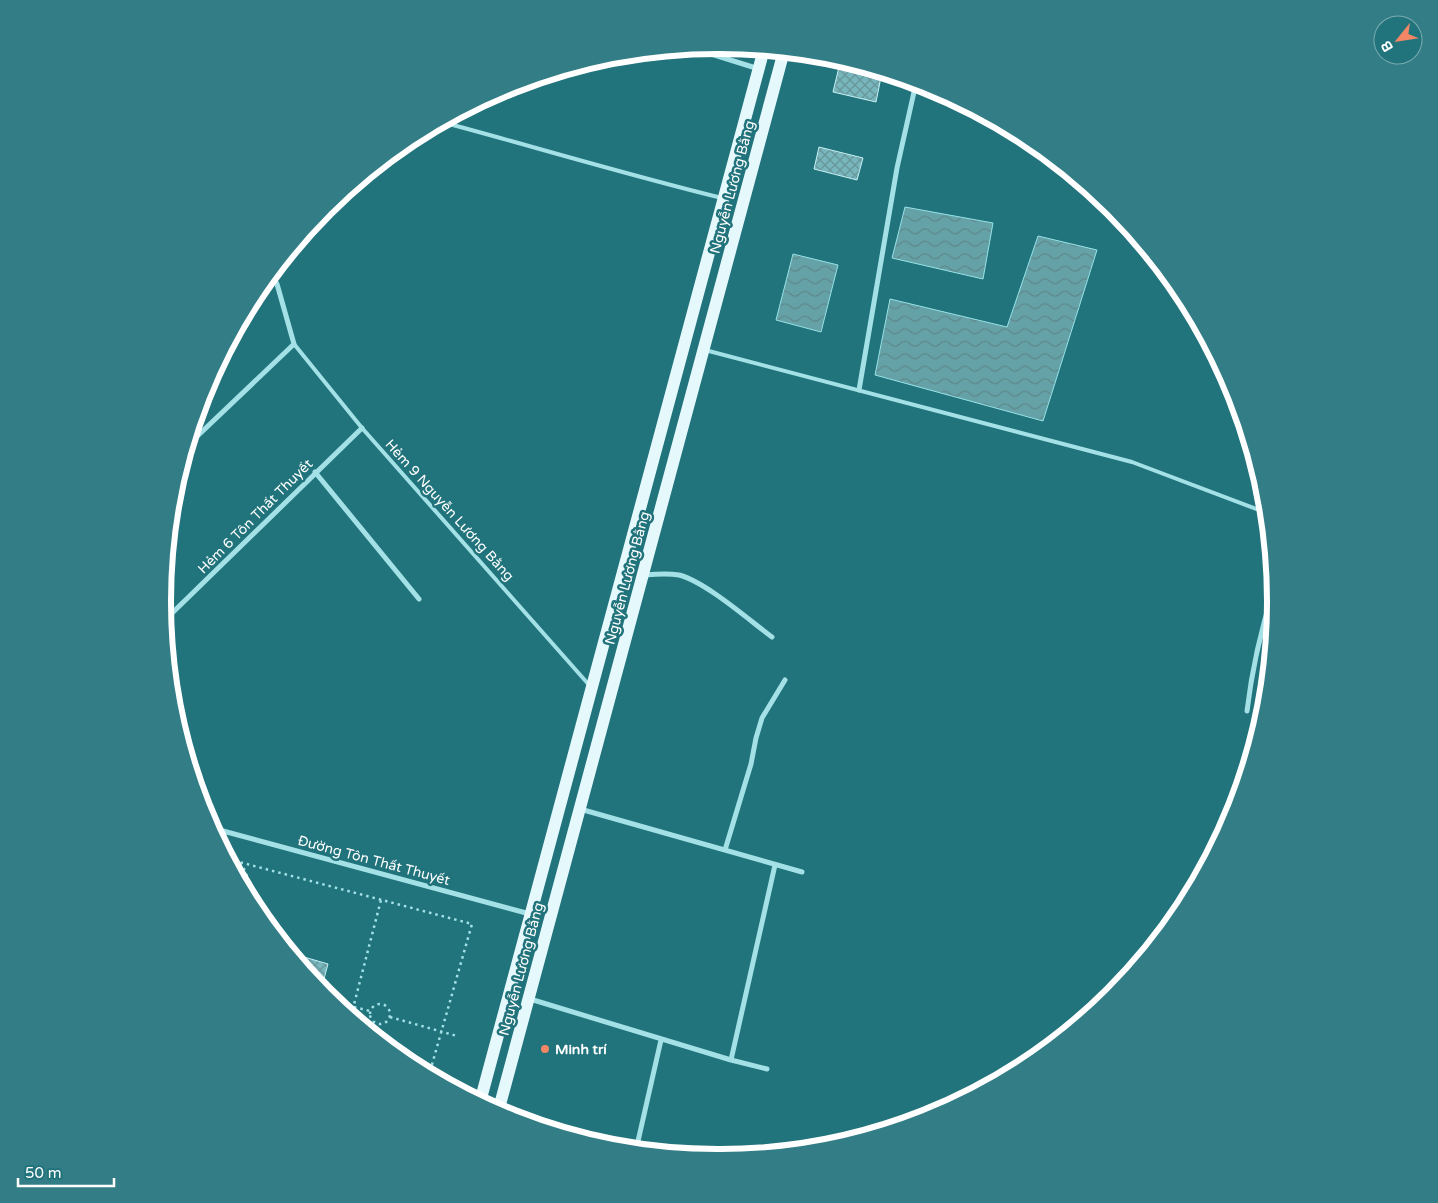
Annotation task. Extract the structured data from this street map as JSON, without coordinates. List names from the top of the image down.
{
  "streets": {
    "main road": ["Nguyễn Lương Bằng"],
    "street": ["Hẻm 6 Tôn Thất Thuyết", "Đường Tôn Thất Thuyết"],
    "lane": ["Hẻm 9 Nguyễn Lương Bằng"]
  },
  "crossings": [
    ["Nguyễn Lương Bằng", "Hẻm 9 Nguyễn Lương Bằng"],
    ["Nguyễn Lương Bằng", "Đường Tôn Thất Thuyết"],
    ["Hẻm 9 Nguyễn Lương Bằng", "Hẻm 6 Tôn Thất Thuyết"]
  ],
  "places": ["Minh trí"],
  "scale_bar": "50 m",
  "north": "bottom left"
}
